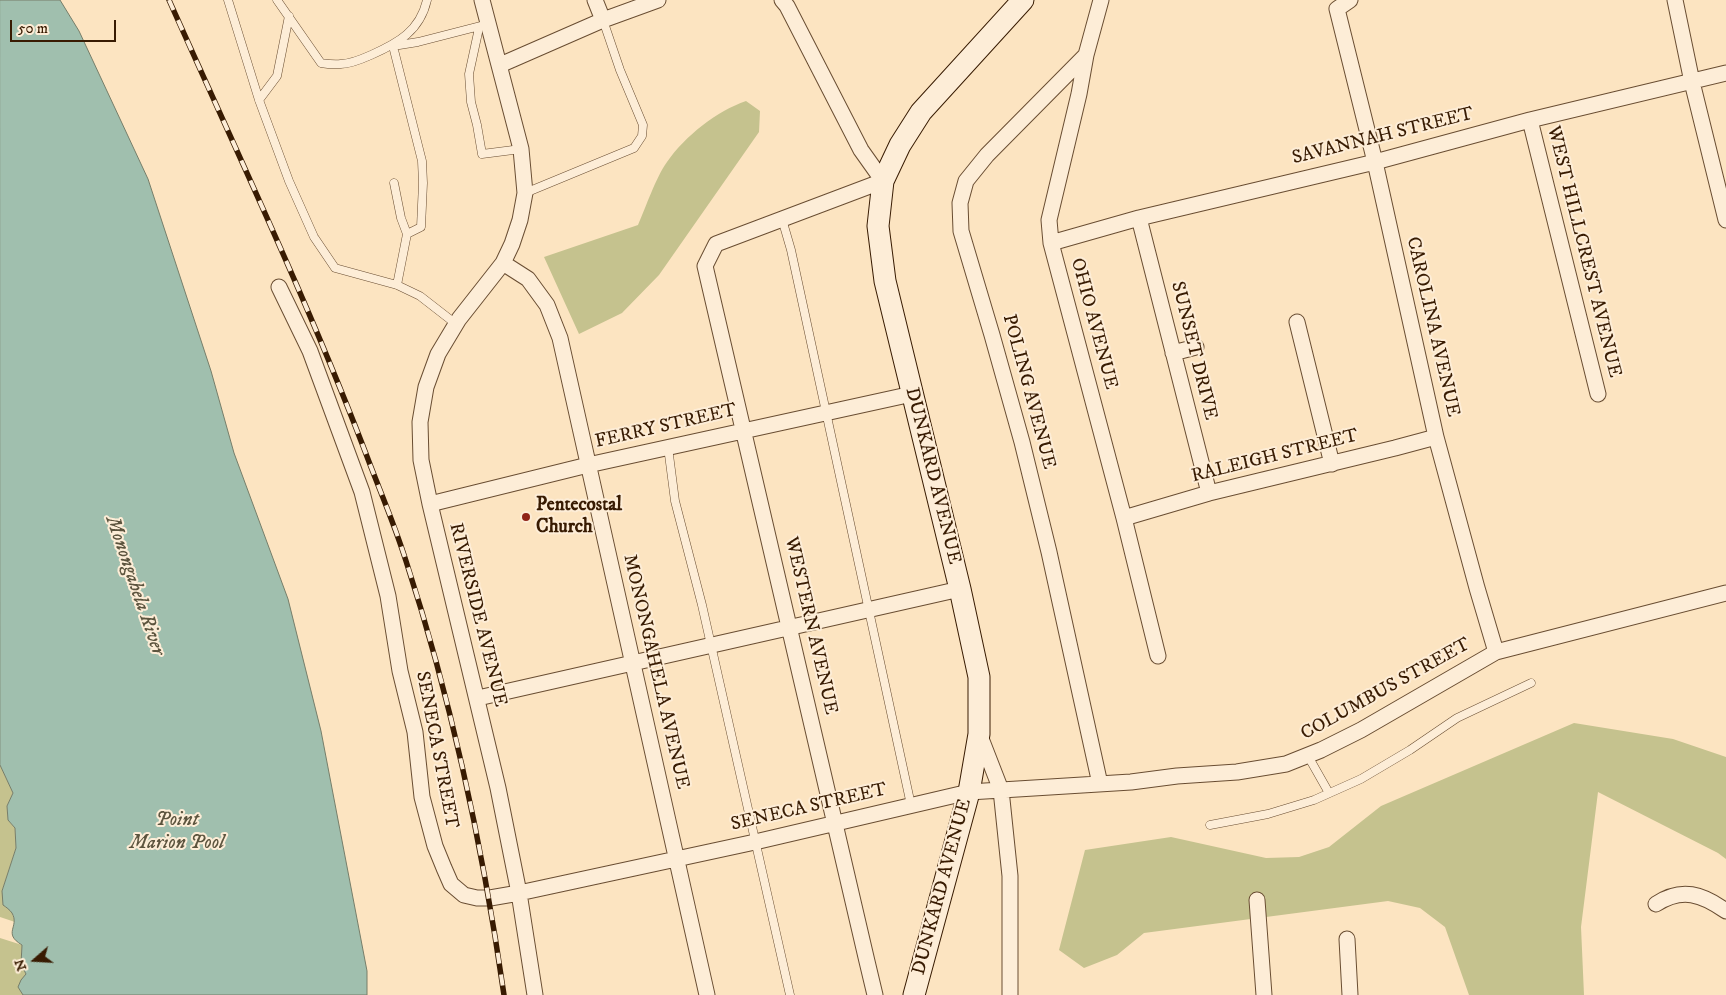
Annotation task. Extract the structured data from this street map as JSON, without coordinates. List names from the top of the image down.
{
  "streets": {
    "main road": ["DUNKARD AVENUE"],
    "street": [
      "SAVANNAH STREET",
      "WEST HILLCREST AVENUE",
      "OHIO AVENUE",
      "CAROLINA AVENUE",
      "SUNSET DRIVE",
      "POLING AVENUE",
      "FERRY STREET",
      "RALEIGH STREET",
      "RIVERSIDE AVENUE",
      "WESTERN AVENUE",
      "MONONGAHELA AVENUE",
      "COLUMBUS STREET",
      "SENECA STREET"
    ]
  },
  "crossings": [
    ["SAVANNAH STREET", "WEST HILLCREST AVENUE"],
    ["SAVANNAH STREET", "OHIO AVENUE"],
    ["SAVANNAH STREET", "CAROLINA AVENUE"],
    ["SAVANNAH STREET", "SUNSET DRIVE"],
    ["OHIO AVENUE", "POLING AVENUE"],
    ["OHIO AVENUE", "RALEIGH STREET"],
    ["CAROLINA AVENUE", "RALEIGH STREET"],
    ["CAROLINA AVENUE", "COLUMBUS STREET"],
    ["SUNSET DRIVE", "RALEIGH STREET"],
    ["POLING AVENUE", "COLUMBUS STREET"],
    ["FERRY STREET", "DUNKARD AVENUE"],
    ["FERRY STREET", "RIVERSIDE AVENUE"],
    ["FERRY STREET", "WESTERN AVENUE"],
    ["FERRY STREET", "MONONGAHELA AVENUE"],
    ["DUNKARD AVENUE", "COLUMBUS STREET"],
    ["DUNKARD AVENUE", "SENECA STREET"],
    ["RIVERSIDE AVENUE", "MONONGAHELA AVENUE"],
    ["RIVERSIDE AVENUE", "SENECA STREET"],
    ["WESTERN AVENUE", "SENECA STREET"],
    ["MONONGAHELA AVENUE", "SENECA STREET"],
    ["COLUMBUS STREET", "SENECA STREET"]
  ],
  "water": ["Monongahela River", "Point Marion Pool"],
  "places": ["Pentecostal Church"],
  "scale_bar": "50 m",
  "north": "left"
}
